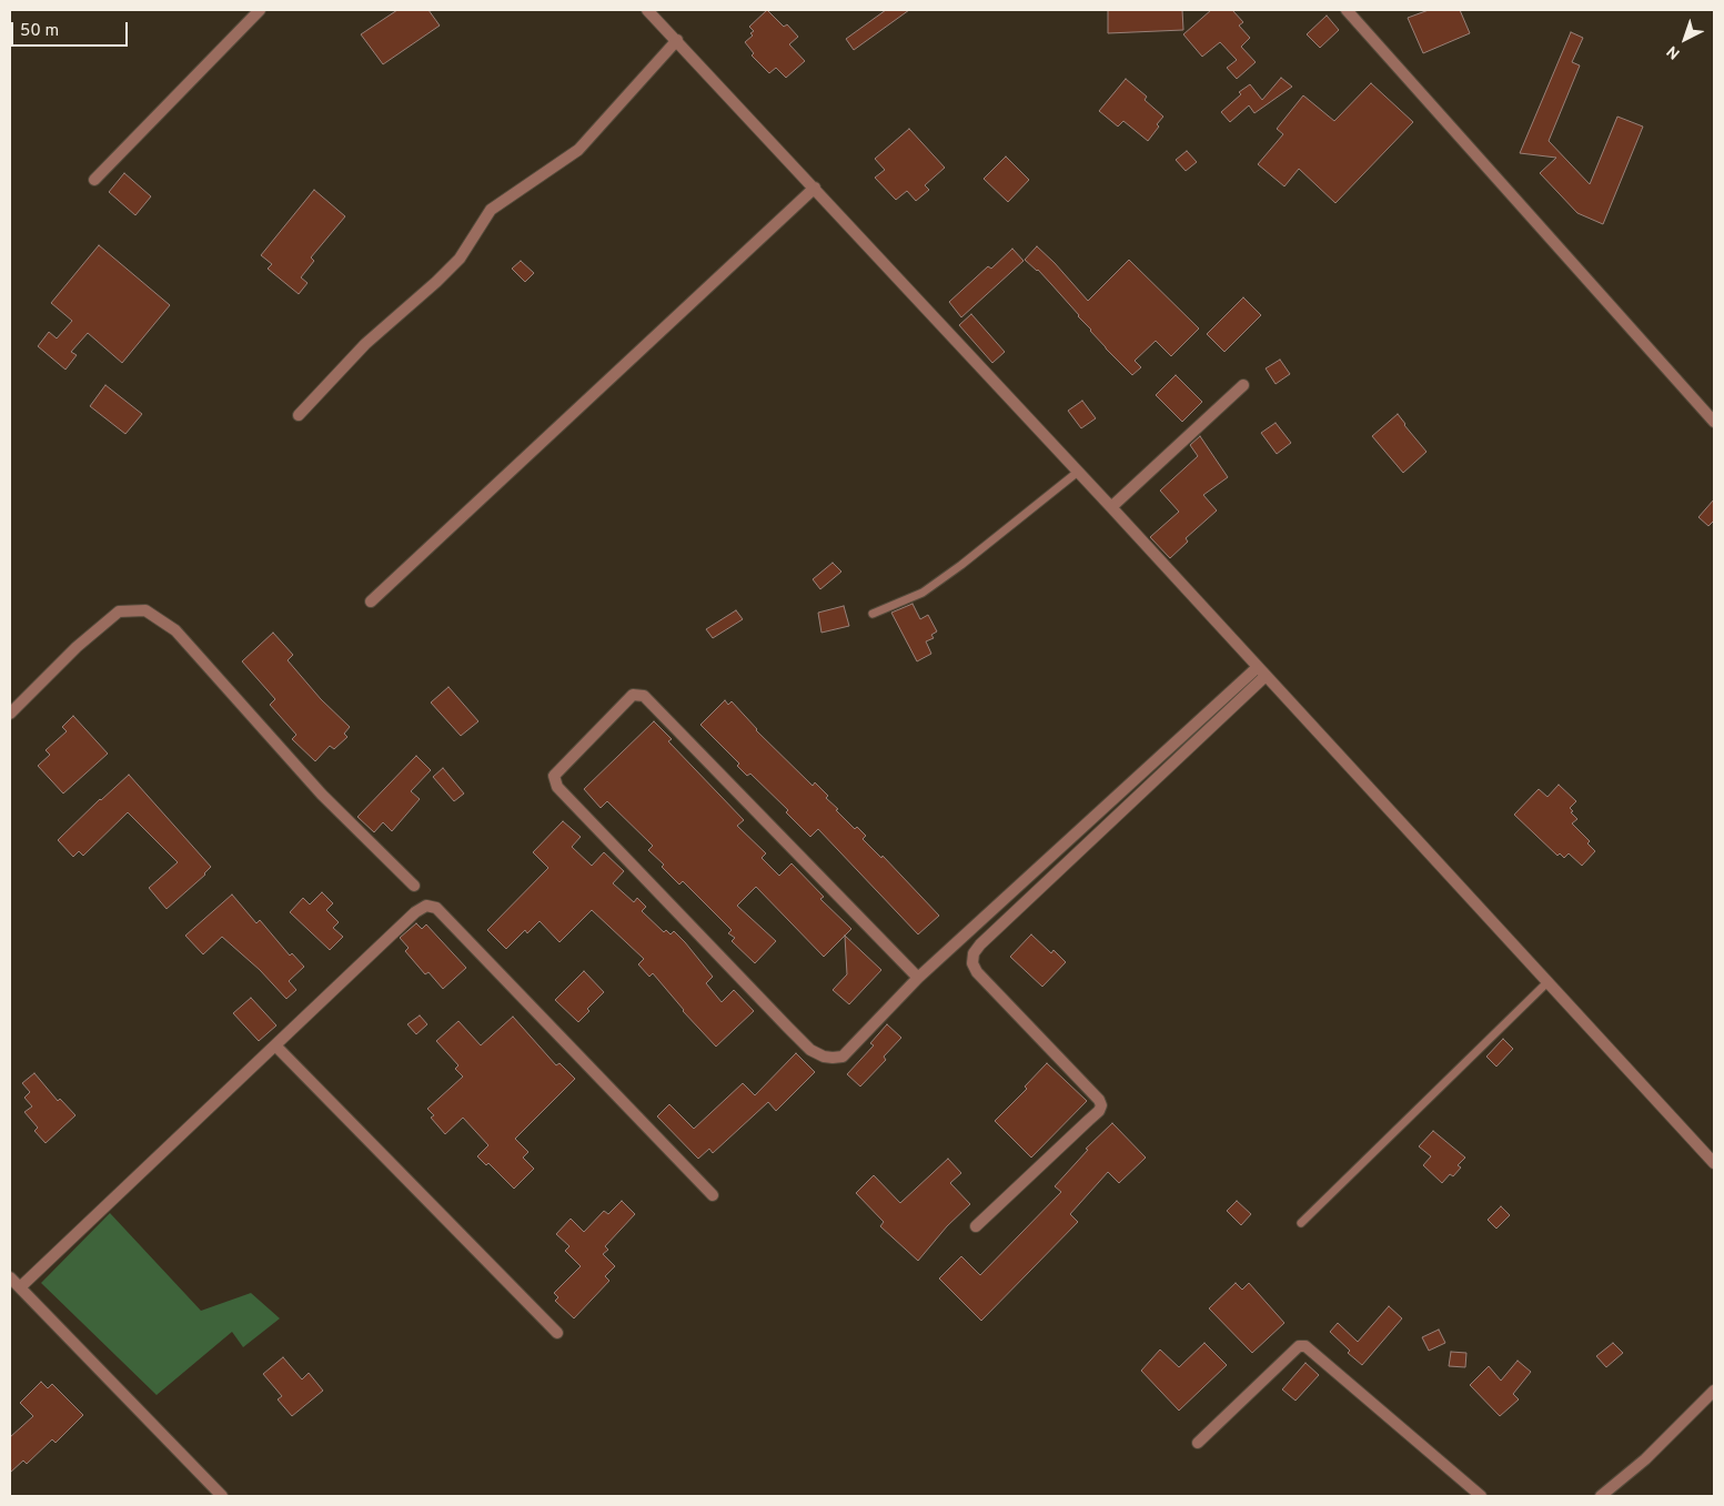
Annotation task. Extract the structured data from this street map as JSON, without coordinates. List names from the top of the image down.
{
  "scale_bar": "50 m",
  "north": "bottom left"
}
